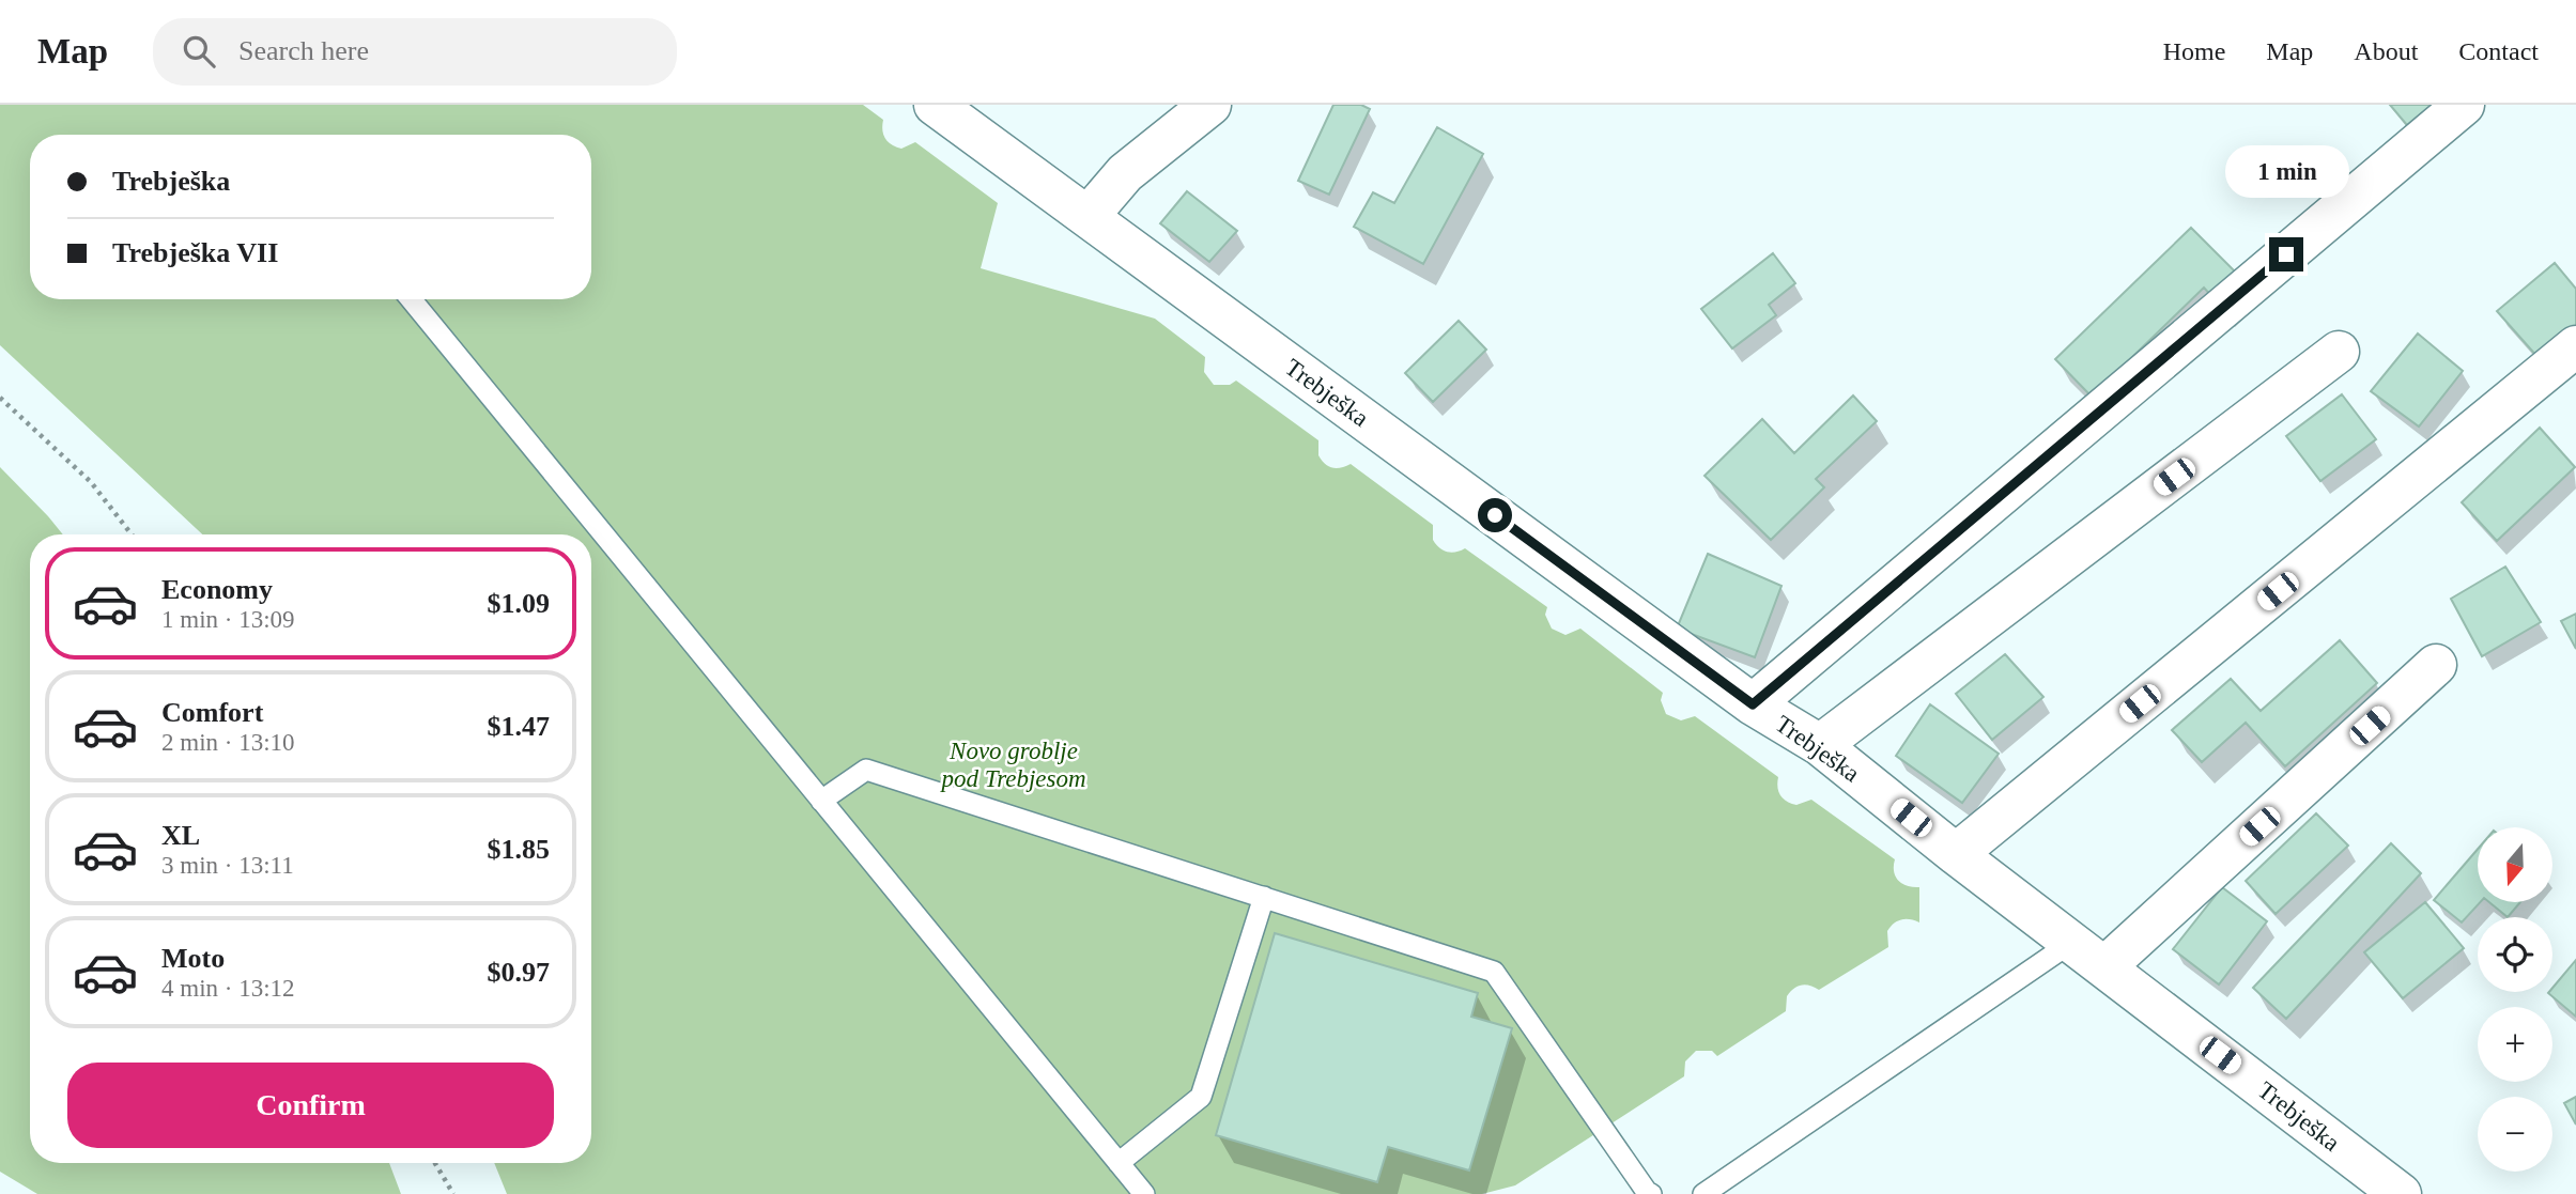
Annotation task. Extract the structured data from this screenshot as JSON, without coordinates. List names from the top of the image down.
{
  "streets": {
    "street": ["Trebješka"]
  },
  "parks": ["Novo groblje pod Trebjesom"],
  "north": "bottom",
  "page": {
    "header": "Map",
    "search": "Search here",
    "nav": [
      "Home",
      "Map",
      "About",
      "Contact"
    ],
    "banner": ["Trebješka", "Trebješka VII"],
    "bubble": "1 min",
    "list": [
      {
        "name": "Economy",
        "note": "1 min · 13:09",
        "value": "$1.09"
      },
      {
        "name": "Comfort",
        "note": "2 min · 13:10",
        "value": "$1.47"
      },
      {
        "name": "XL",
        "note": "3 min · 13:11",
        "value": "$1.85"
      },
      {
        "name": "Moto",
        "note": "4 min · 13:12",
        "value": "$0.97"
      }
    ],
    "map_buttons": ["+", "−"],
    "buttons": "Confirm"
  }
}
